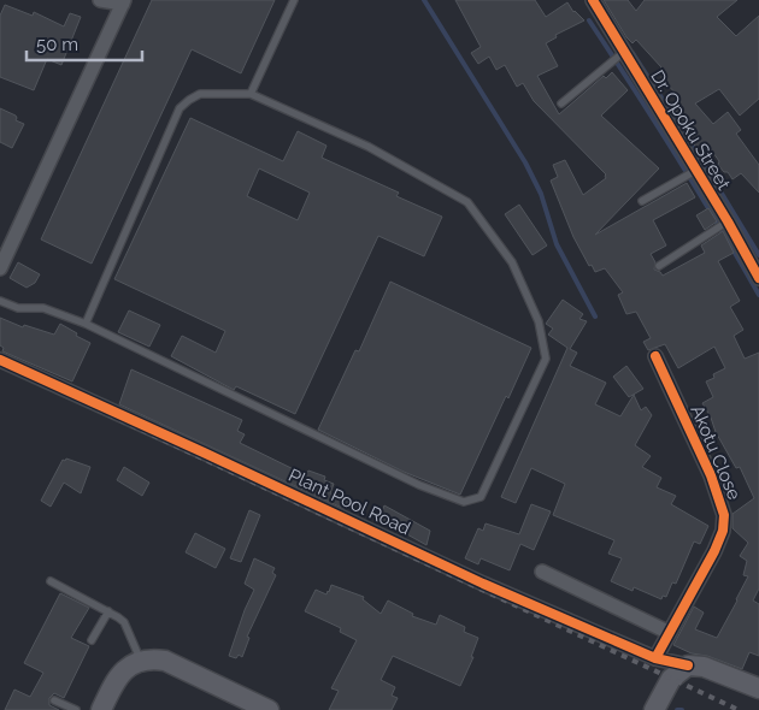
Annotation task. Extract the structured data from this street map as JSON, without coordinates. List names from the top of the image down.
{
  "streets": {
    "street": ["Dr. Opoku Street", "Akotu Close", "Plant Pool Road"]
  },
  "crossings": [
    ["Akotu Close", "Plant Pool Road"]
  ],
  "scale_bar": "50 m"
}
